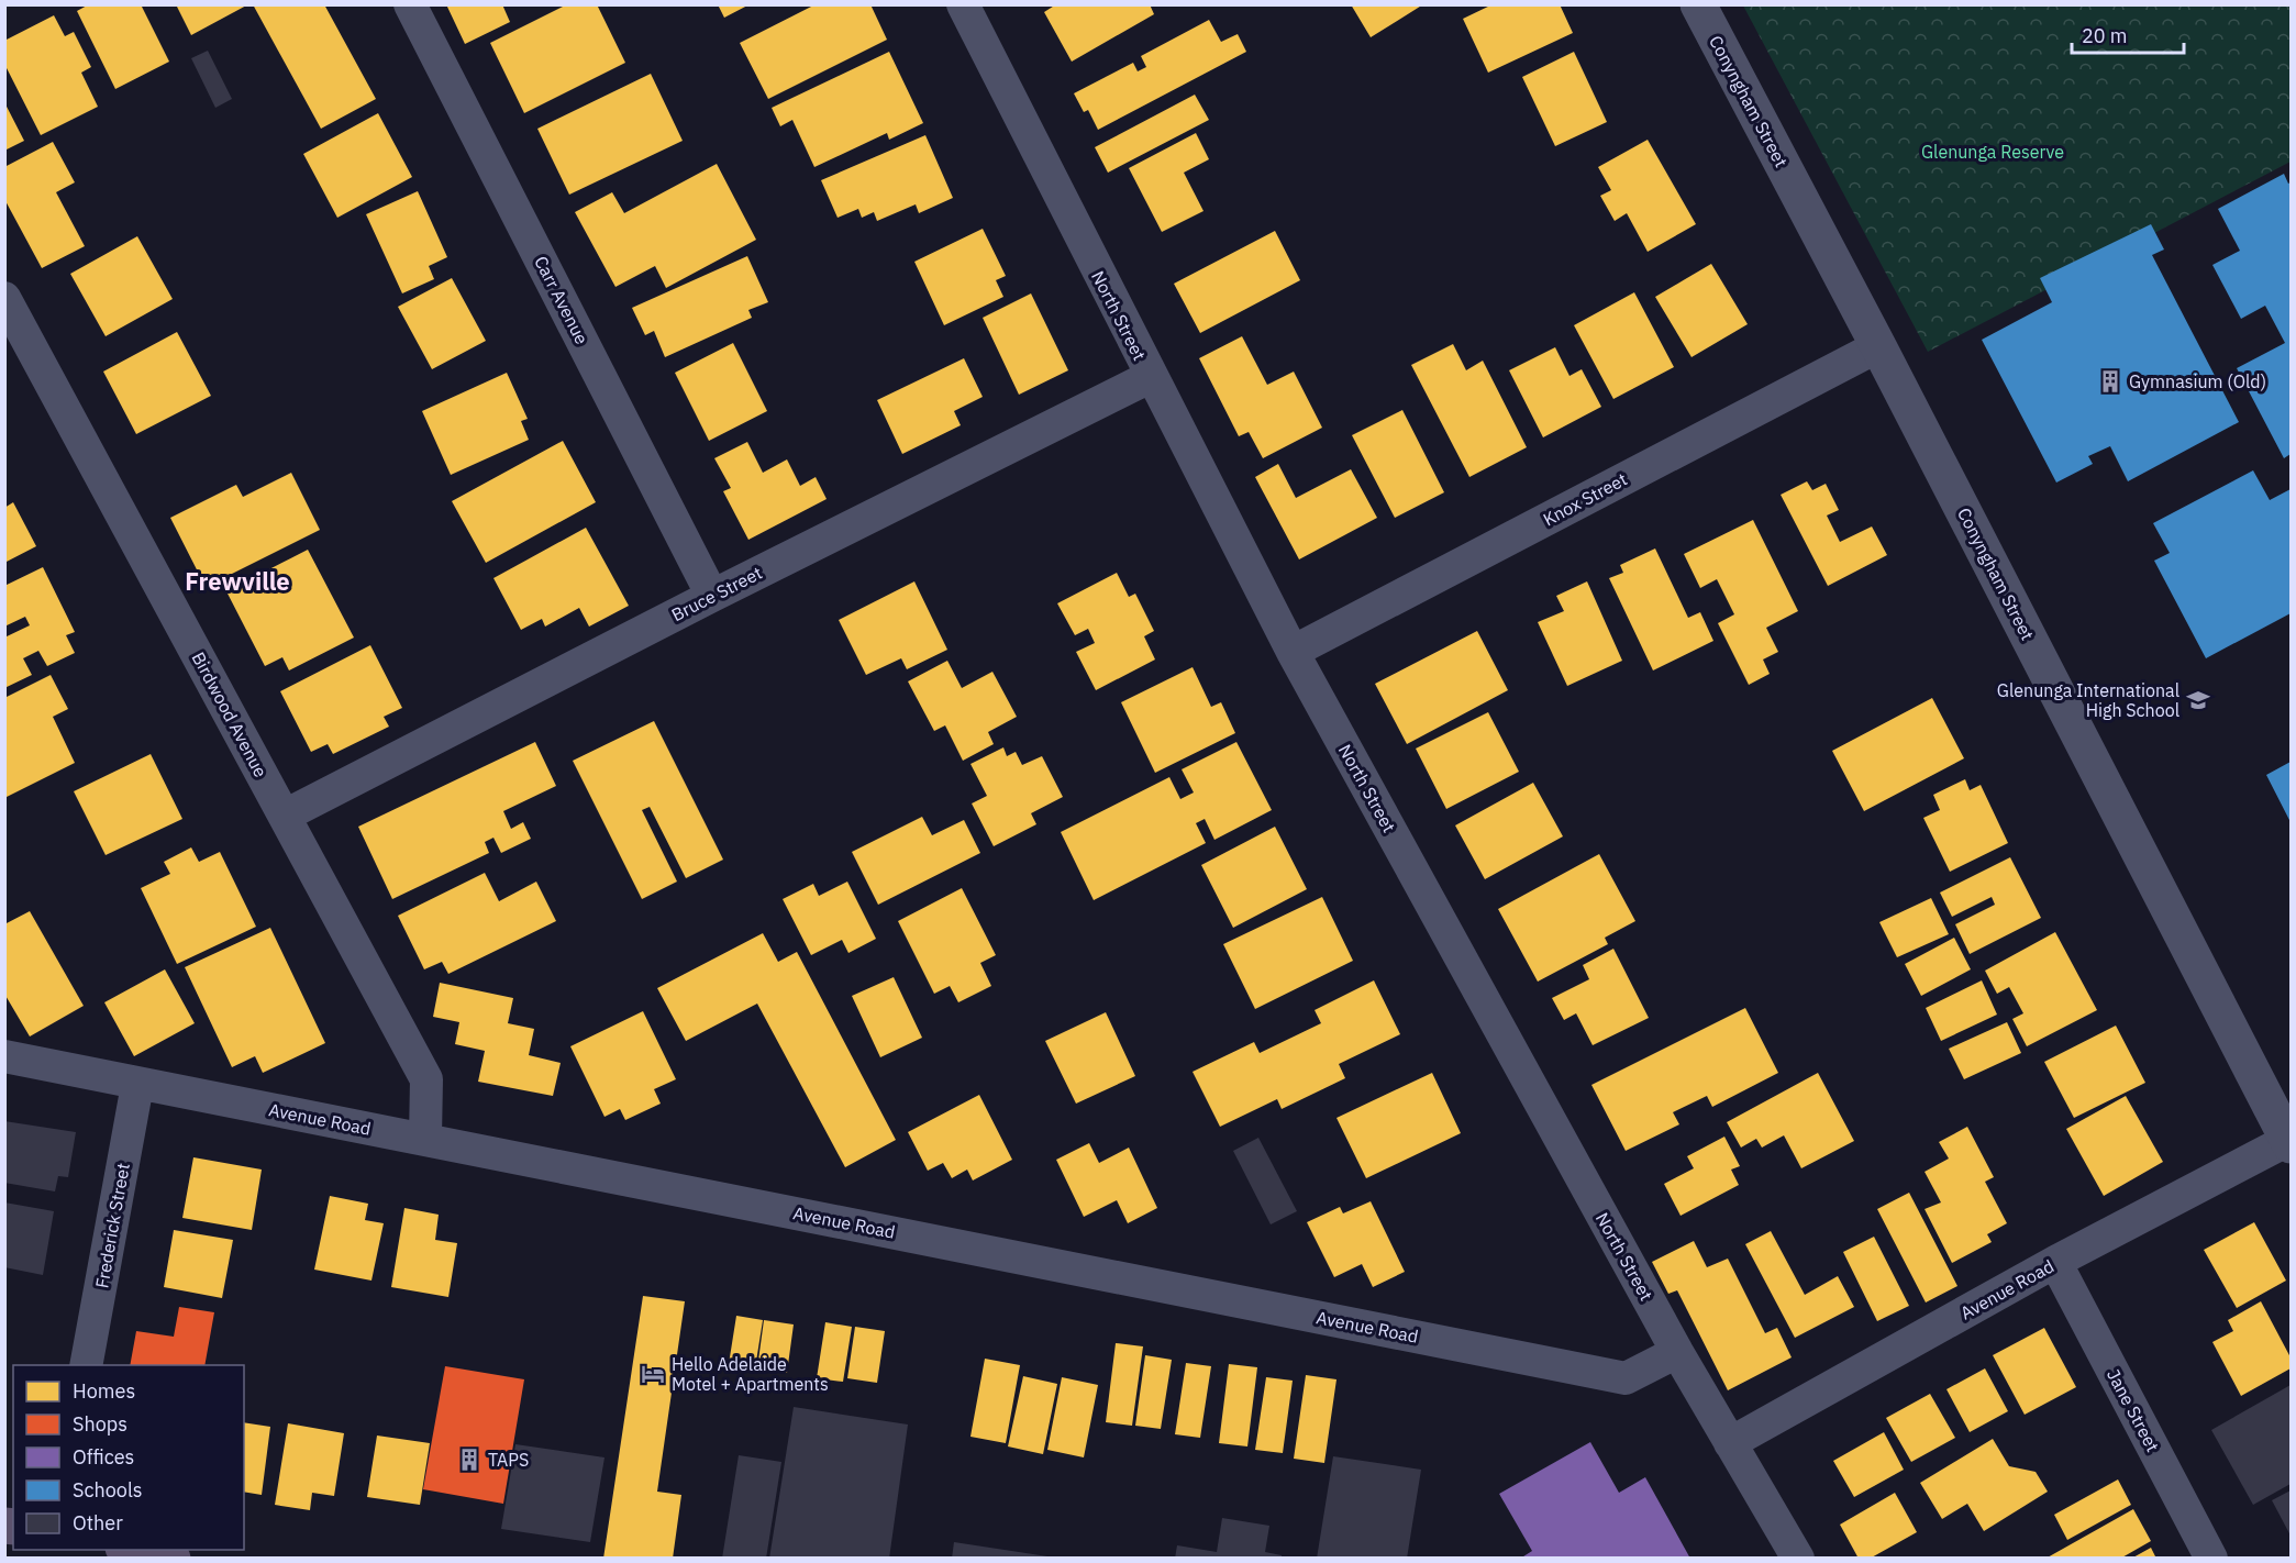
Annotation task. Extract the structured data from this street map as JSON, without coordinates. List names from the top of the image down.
{
  "streets": {
    "street": [
      "Conyngham Street",
      "Carr Avenue",
      "North Street",
      "Knox Street",
      "Bruce Street",
      "Birdwood Avenue",
      "Avenue Road",
      "Frederick Street",
      "Jane Street"
    ]
  },
  "crossings": [
    ["Conyngham Street", "Knox Street"],
    ["Conyngham Street", "Avenue Road"],
    ["Carr Avenue", "Bruce Street"],
    ["North Street", "Knox Street"],
    ["North Street", "Bruce Street"],
    ["North Street", "Avenue Road"],
    ["Bruce Street", "Birdwood Avenue"],
    ["Birdwood Avenue", "Avenue Road"],
    ["Avenue Road", "Frederick Street"],
    ["Avenue Road", "Jane Street"]
  ],
  "districts": ["Frewville"],
  "parks": ["Glenunga Reserve"],
  "places": {
    "building": ["Gymnasium (Old)", "TAPS"],
    "school or university": ["Glenunga International High School"],
    "hotel": ["Hello Adelaide Motel + Apartments"]
  },
  "legend": [
    "Homes",
    "Shops",
    "Offices",
    "Schools",
    "Other"
  ],
  "scale_bar": "20 m"
}
